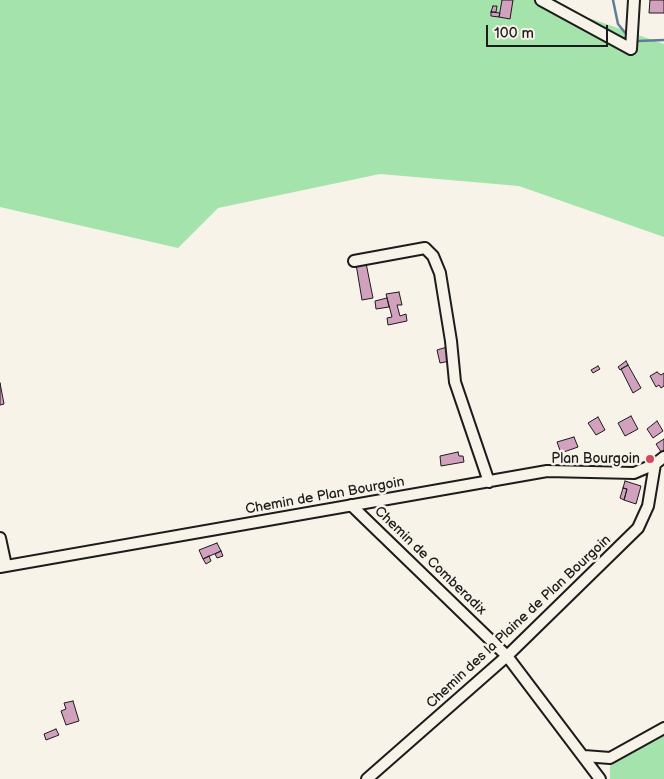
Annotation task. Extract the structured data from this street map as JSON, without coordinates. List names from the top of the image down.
{
  "streets": {
    "street": ["Chemin de Plan Bourgoin", "Chemin de Comberadix", "Chemin des la Plaine de Plan Bourgoin"]
  },
  "crossings": [
    ["Chemin de Plan Bourgoin", "Chemin de Comberadix"],
    ["Chemin de Plan Bourgoin", "Chemin des la Plaine de Plan Bourgoin"],
    ["Chemin de Comberadix", "Chemin des la Plaine de Plan Bourgoin"]
  ],
  "places": ["Plan Bourgoin"],
  "scale_bar": "100 m"
}
